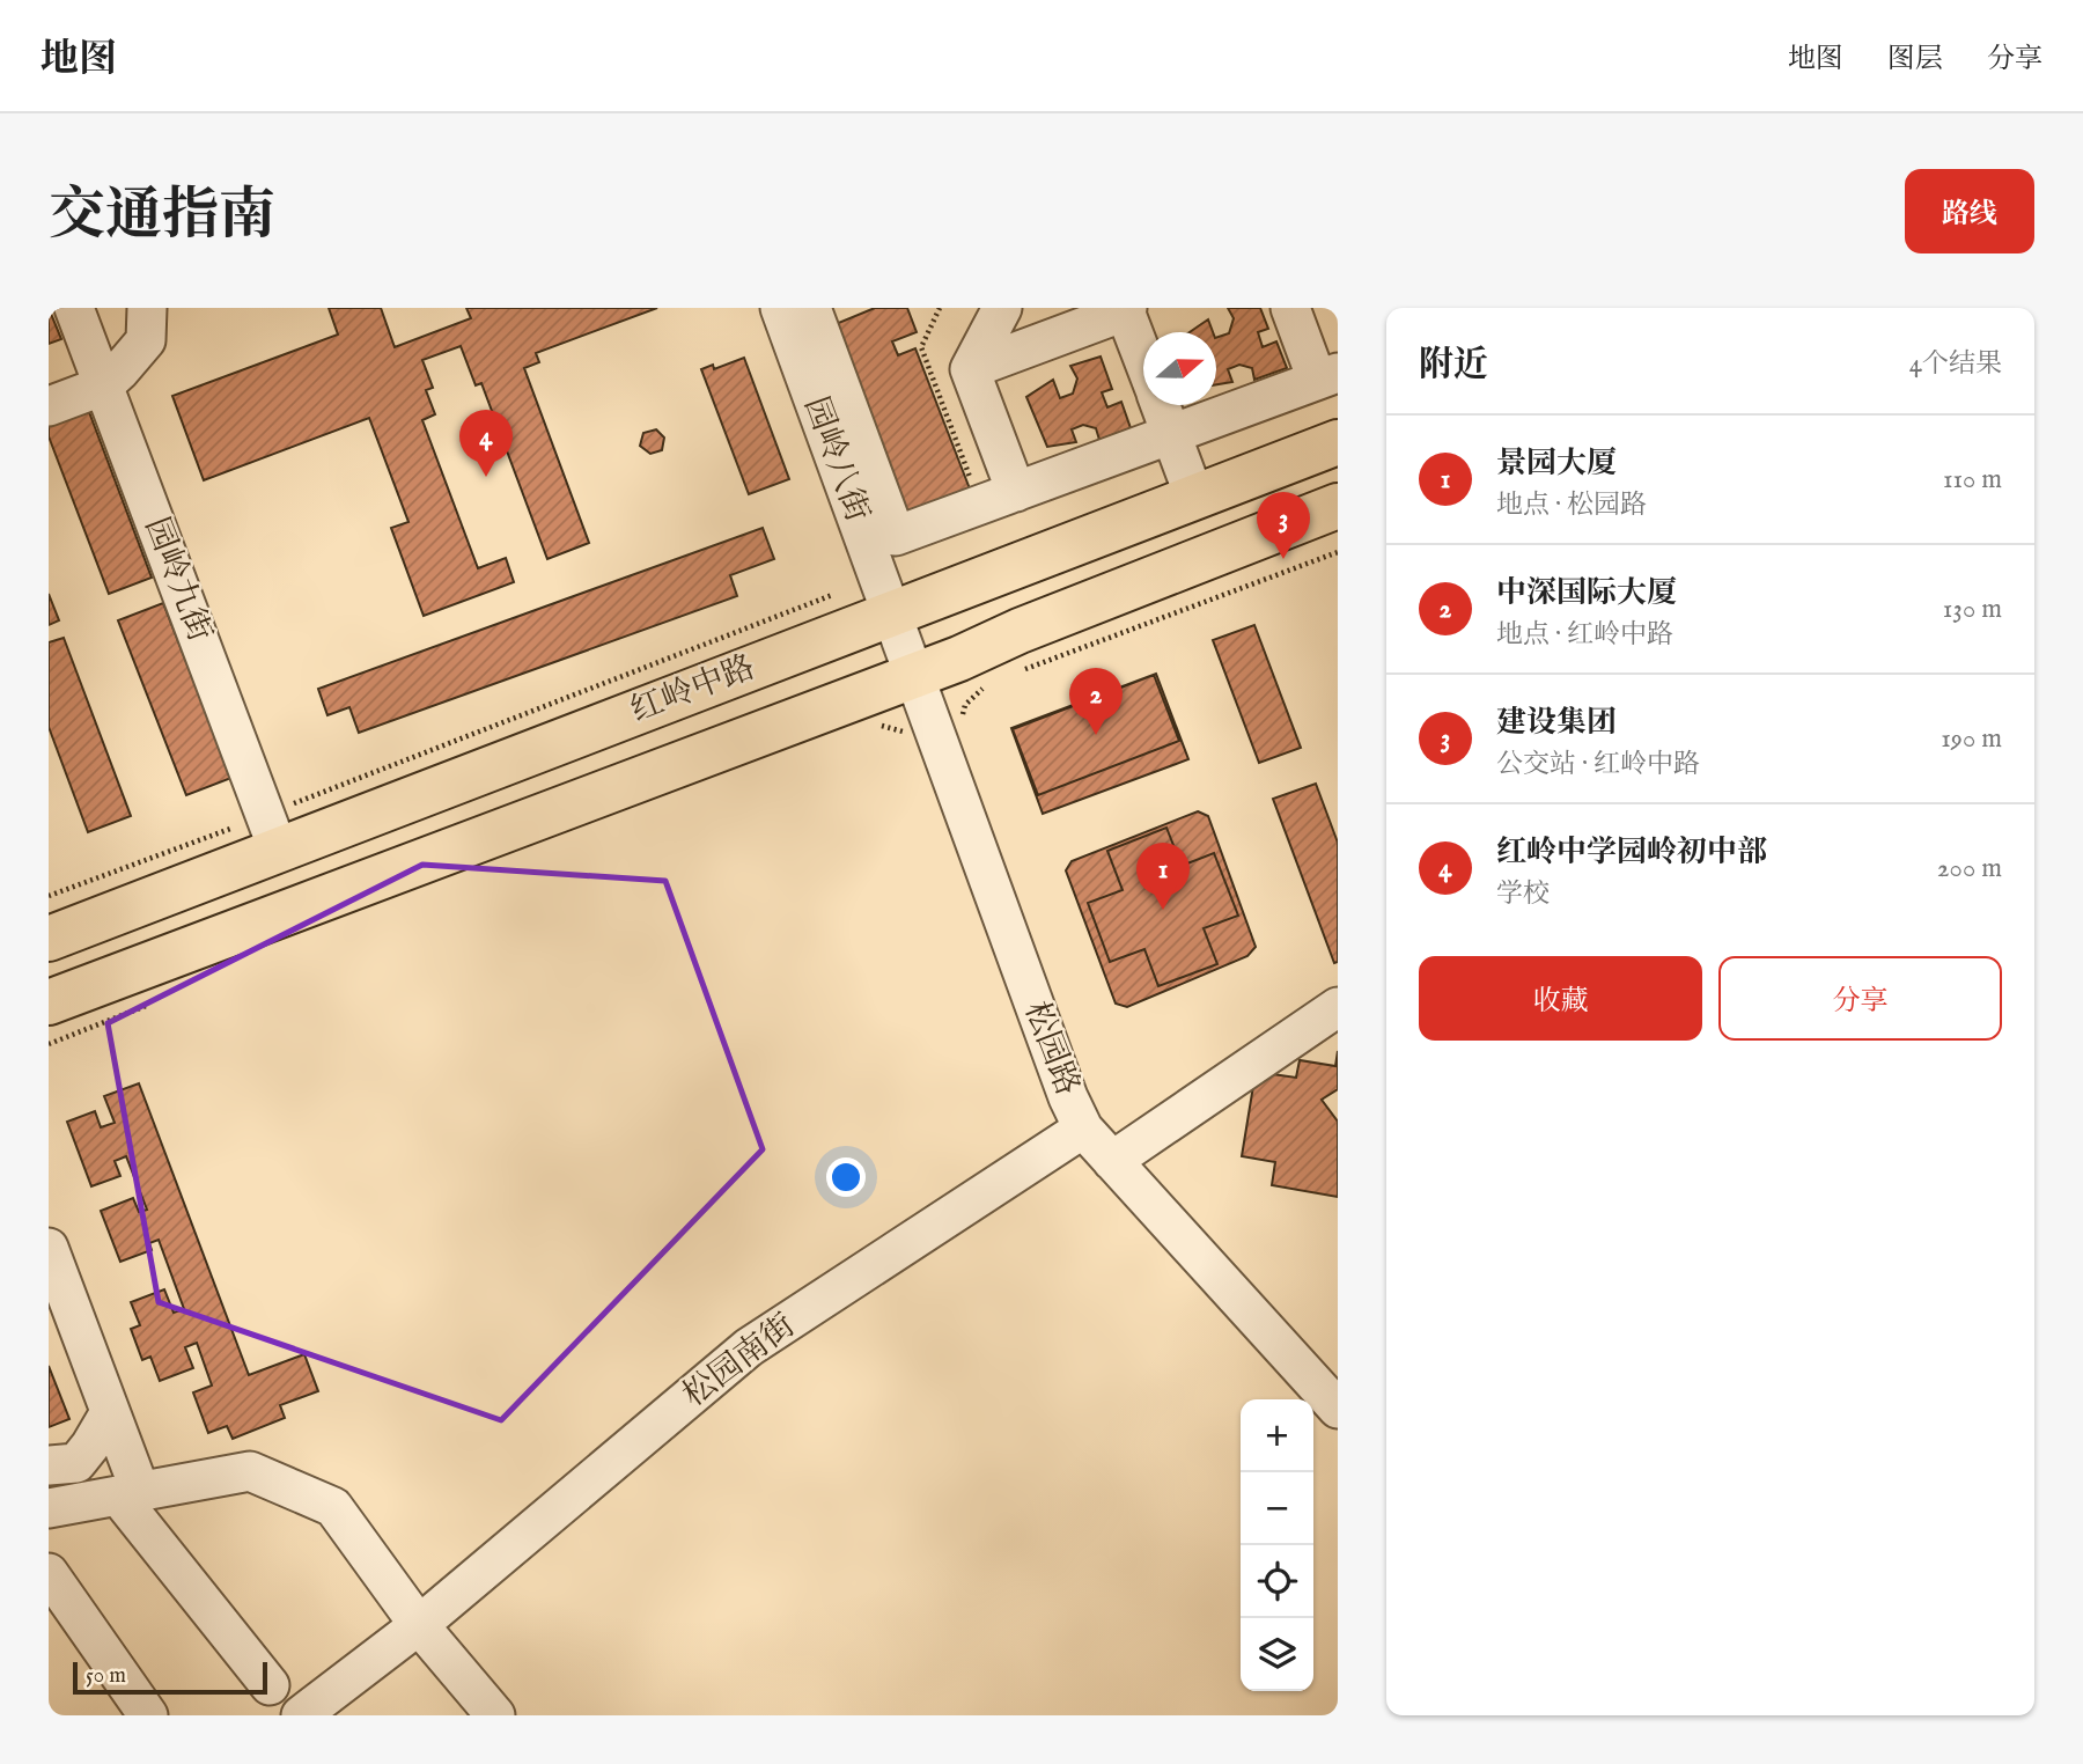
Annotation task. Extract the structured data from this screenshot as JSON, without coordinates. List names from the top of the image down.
{
  "streets": {
    "main road": ["红岭中路"],
    "street": [
      "园岭八街",
      "园岭九街",
      "松园路",
      "松园南街"
    ]
  },
  "crossings": [
    ["园岭八街", "红岭中路"],
    ["园岭八街", "松园路"],
    ["园岭九街", "红岭中路"],
    ["红岭中路", "松园路"],
    ["松园路", "松园南街"]
  ],
  "scale_bar": "50 m",
  "north": "right",
  "page": {
    "header": "地图",
    "nav": ["地图", "图层", "分享"],
    "title": "交通指南",
    "buttons": [
      "路线",
      ["收藏", "分享"]
    ],
    "heading": ["附近", "4个结果"],
    "pins": [
      "4",
      "3",
      "2",
      "1"
    ],
    "list": [
      {
        "mark": "1",
        "name": "景园大厦",
        "note": "地点 · 松园路",
        "value": "110 m"
      },
      {
        "mark": "2",
        "name": "中深国际大厦",
        "note": "地点 · 红岭中路",
        "value": "130 m"
      },
      {
        "mark": "3",
        "name": "建设集团",
        "note": "公交站 · 红岭中路",
        "value": "190 m"
      },
      {
        "mark": "4",
        "name": "红岭中学园岭初中部",
        "note": "学校",
        "value": "200 m"
      }
    ],
    "map_buttons": ["+", "−"],
    "scale": "50 m"
  }
}
